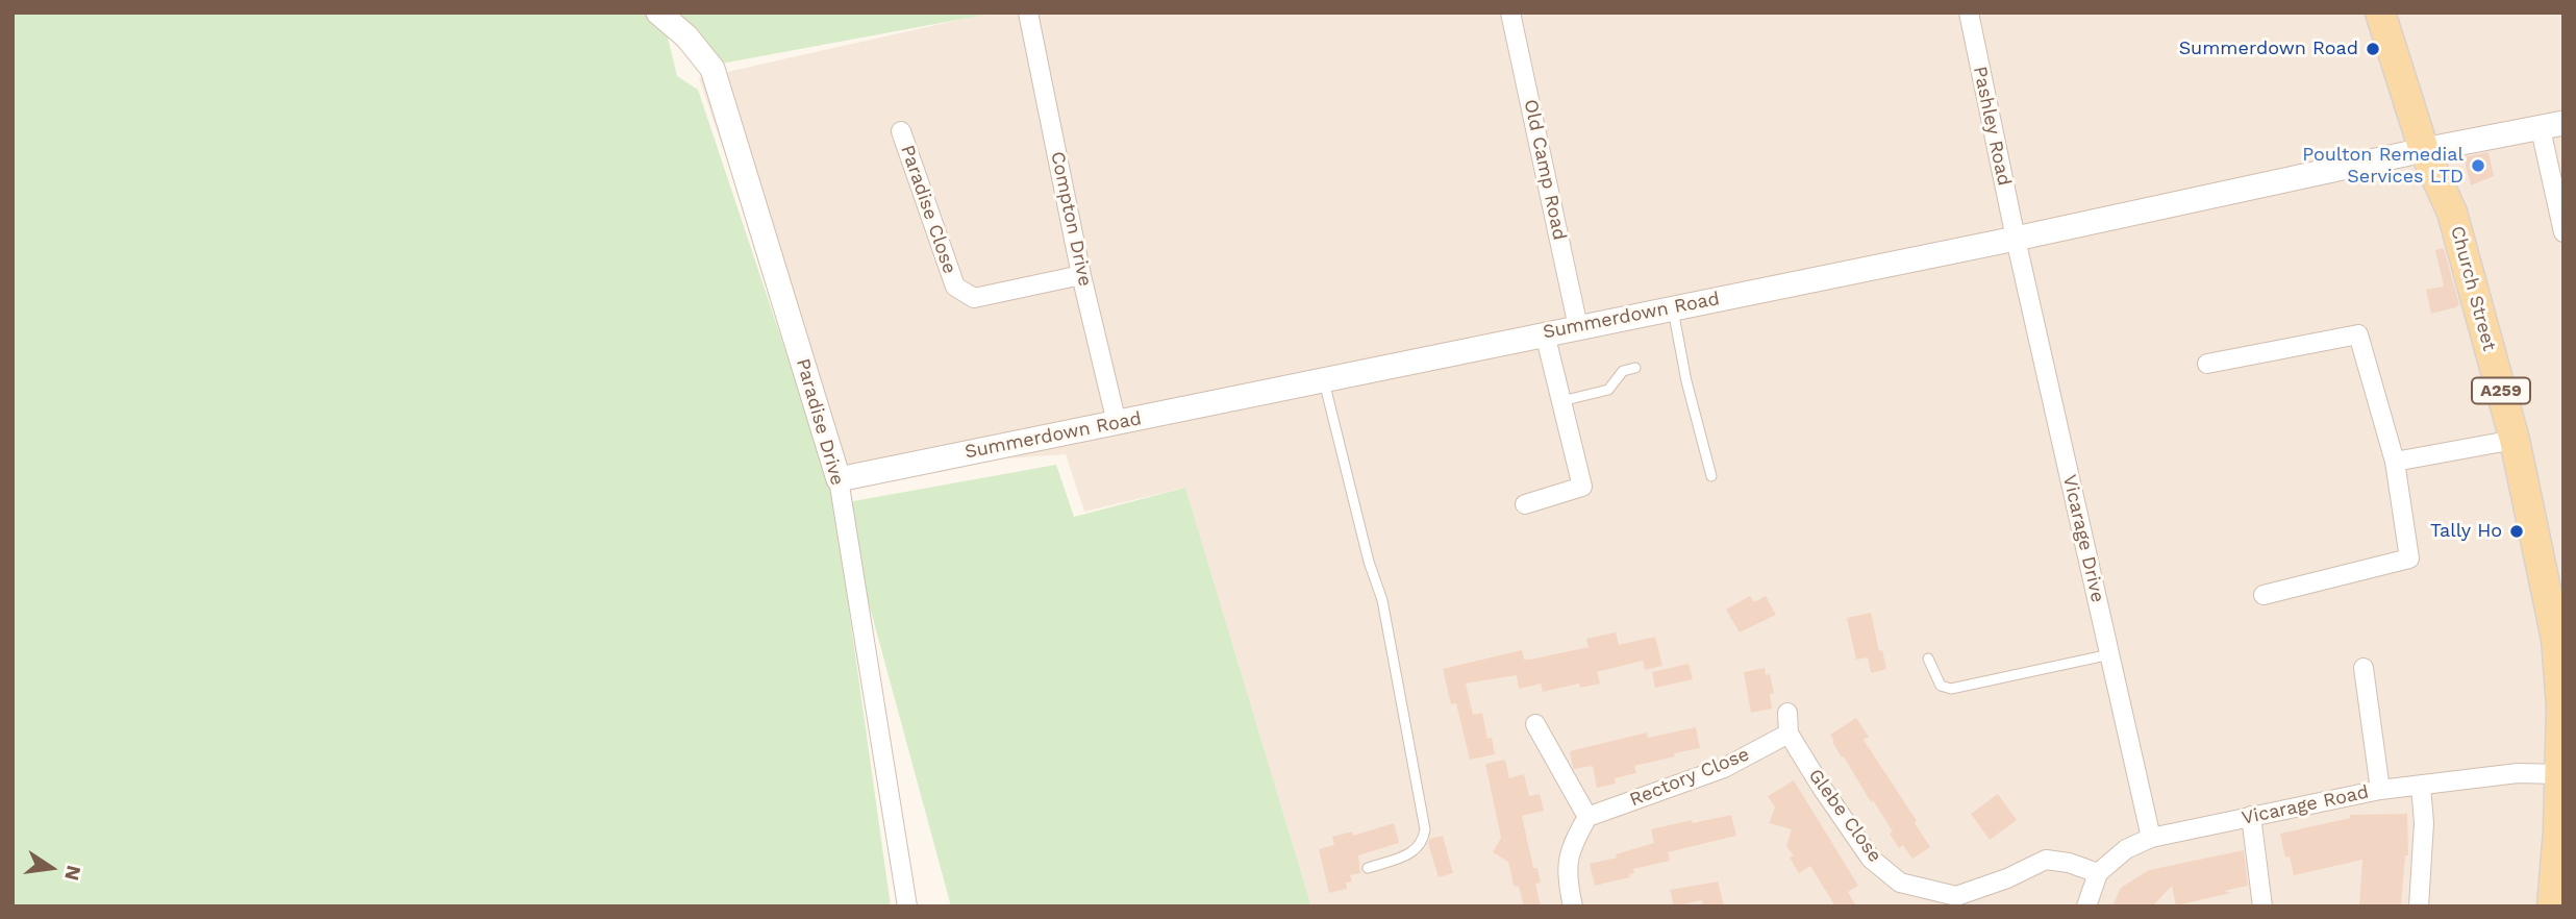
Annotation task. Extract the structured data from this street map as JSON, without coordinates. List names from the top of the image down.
{
  "streets": {
    "main road": ["Church Street", "A259"],
    "street": [
      "Pashley Road",
      "Old Camp Road",
      "Paradise Close",
      "Compton Drive",
      "Summerdown Road",
      "Paradise Drive",
      "Vicarage Drive",
      "Rectory Close",
      "Vicarage Road",
      "Glebe Close"
    ]
  },
  "crossings": [
    ["Pashley Road", "Summerdown Road"],
    ["Pashley Road", "Vicarage Drive"],
    ["Old Camp Road", "Summerdown Road"],
    ["Paradise Close", "Compton Drive"],
    ["Compton Drive", "Summerdown Road"],
    ["Church Street", "Summerdown Road"],
    ["Church Street", "A259"],
    ["Church Street", "Vicarage Road"],
    ["Summerdown Road", "A259"],
    ["Summerdown Road", "Paradise Drive"],
    ["Summerdown Road", "Vicarage Drive"],
    ["Vicarage Drive", "Vicarage Road"],
    ["Rectory Close", "Glebe Close"],
    ["Vicarage Road", "Glebe Close"]
  ],
  "places": ["Summerdown Road", "Poulton Remedial Services LTD", "Tally Ho"],
  "north": "right"
}
